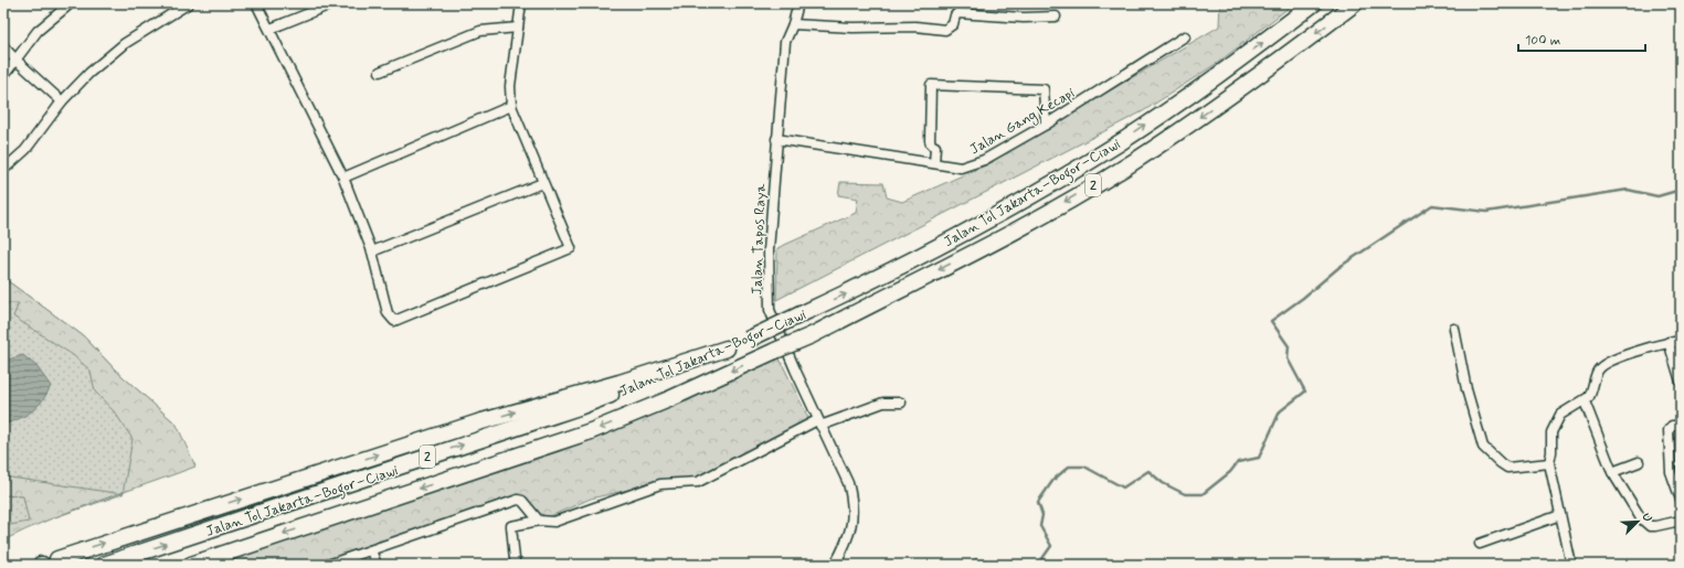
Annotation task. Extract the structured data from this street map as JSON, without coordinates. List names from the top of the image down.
{
  "streets": {
    "highway": ["2", "Jalan Tol Jakarta–Bogor–Ciawi"],
    "street": ["Jalan Gang Kecapi", "Jalan Tapos Raya"]
  },
  "crossings": [
    ["Jalan Gang Kecapi", "Jalan Tapos Raya"]
  ],
  "scale_bar": "100 m",
  "north": "top right"
}
